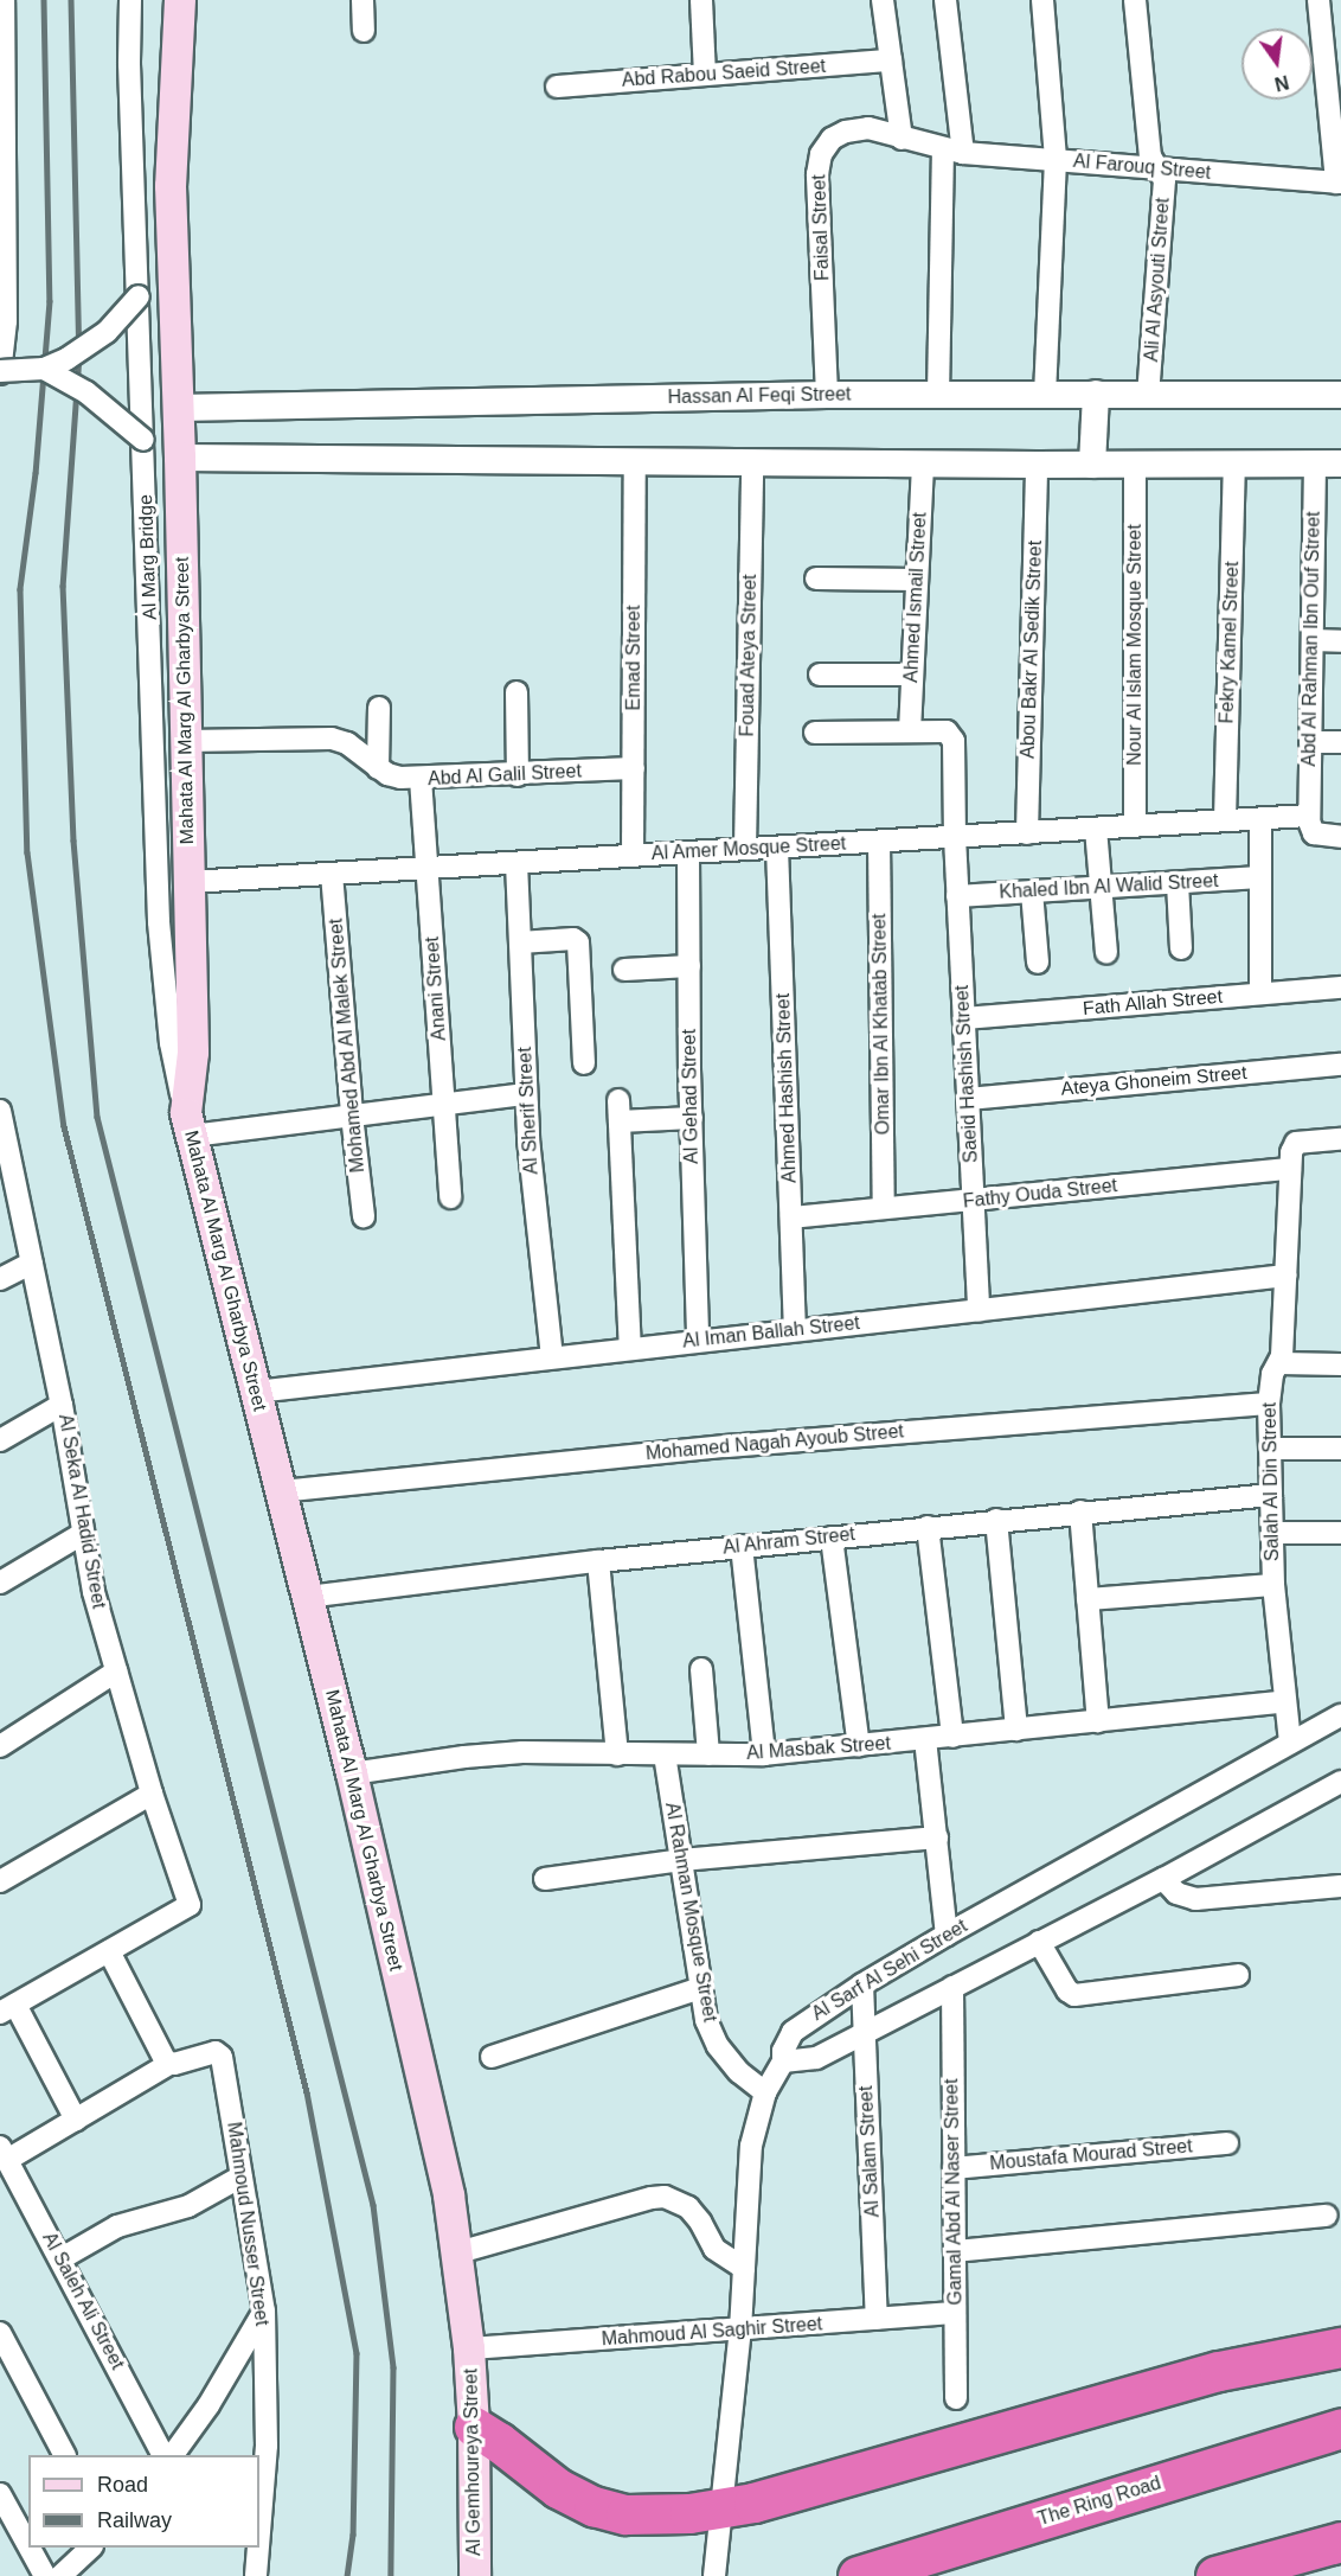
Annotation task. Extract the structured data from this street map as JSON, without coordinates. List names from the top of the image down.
{
  "streets": {
    "highway": ["The Ring Road"],
    "main road": ["Mahata Al Marg Al Gharbya Street", "Al Gemhoureya Street"],
    "street": [
      "Abd Rabou Saeid Street",
      "Al Farouq Street",
      "Faisal Street",
      "Ali Al Asyouti Street",
      "Hassan Al Feqi Street",
      "Al Marg Bridge",
      "Ahmed Ismail Street",
      "Abd Al Rahman Ibn Ouf Street",
      "Fekry Kamel Street",
      "Nour Al Islam Mosque Street",
      "Abou Bakr Al Sedik Street",
      "Fouad Ateya Street",
      "Emad Street",
      "Abd Al Galil Street",
      "Al Amer Mosque Street",
      "Khaled Ibn Al Walid Street",
      "Anani Street",
      "Fath Allah Street",
      "Omar Ibn Al Khatab Street",
      "Mohamed Abd Al Malek Street",
      "Saeid Hashish Street",
      "Ateya Ghoneim Street",
      "Ahmed Hashish Street",
      "Al Gehad Street",
      "Al Sherif Street",
      "Fathy Ouda Street",
      "Al Iman Ballah Street",
      "Mohamed Nagah Ayoub Street",
      "Salah Al Din Street",
      "Al Seka Al Hadid Street",
      "Al Ahram Street",
      "Al Masbak Street",
      "Al Rahman Mosque Street",
      "Al Sarf Al Sehi Street",
      "Al Salam Street",
      "Moustafa Mourad Street",
      "Gamal Abd Al Naser Street",
      "Mahmoud Nusser Street",
      "Al Saleh Ali Street",
      "Mahmoud Al Saghir Street"
    ]
  },
  "crossings": [
    ["Al Farouq Street", "Faisal Street"],
    ["Al Farouq Street", "Ali Al Asyouti Street"],
    ["Faisal Street", "Hassan Al Feqi Street"],
    ["Ali Al Asyouti Street", "Hassan Al Feqi Street"],
    ["Hassan Al Feqi Street", "Mahata Al Marg Al Gharbya Street"],
    ["Al Marg Bridge", "Mahata Al Marg Al Gharbya Street"],
    ["Ahmed Ismail Street", "Saeid Hashish Street"],
    ["Abd Al Rahman Ibn Ouf Street", "Al Amer Mosque Street"],
    ["Fekry Kamel Street", "Al Amer Mosque Street"],
    ["Nour Al Islam Mosque Street", "Al Amer Mosque Street"],
    ["Abou Bakr Al Sedik Street", "Al Amer Mosque Street"],
    ["Fouad Ateya Street", "Al Amer Mosque Street"],
    ["Emad Street", "Abd Al Galil Street"],
    ["Emad Street", "Al Amer Mosque Street"],
    ["Mahata Al Marg Al Gharbya Street", "Al Amer Mosque Street"],
    ["Mahata Al Marg Al Gharbya Street", "Al Iman Ballah Street"],
    ["Mahata Al Marg Al Gharbya Street", "Mohamed Nagah Ayoub Street"],
    ["Mahata Al Marg Al Gharbya Street", "Al Ahram Street"],
    ["Mahata Al Marg Al Gharbya Street", "Al Masbak Street"],
    ["Mahata Al Marg Al Gharbya Street", "Mahmoud Al Saghir Street"],
    ["Mahata Al Marg Al Gharbya Street", "Al Gemhoureya Street"],
    ["Abd Al Galil Street", "Anani Street"],
    ["Al Amer Mosque Street", "Anani Street"],
    ["Al Amer Mosque Street", "Omar Ibn Al Khatab Street"],
    ["Al Amer Mosque Street", "Mohamed Abd Al Malek Street"],
    ["Al Amer Mosque Street", "Saeid Hashish Street"],
    ["Al Amer Mosque Street", "Ahmed Hashish Street"],
    ["Al Amer Mosque Street", "Al Gehad Street"],
    ["Al Amer Mosque Street", "Al Sherif Street"],
    ["Khaled Ibn Al Walid Street", "Saeid Hashish Street"],
    ["Fath Allah Street", "Saeid Hashish Street"],
    ["Omar Ibn Al Khatab Street", "Fathy Ouda Street"],
    ["Saeid Hashish Street", "Ateya Ghoneim Street"],
    ["Saeid Hashish Street", "Fathy Ouda Street"],
    ["Saeid Hashish Street", "Al Iman Ballah Street"],
    ["Ahmed Hashish Street", "Fathy Ouda Street"],
    ["Ahmed Hashish Street", "Al Iman Ballah Street"],
    ["Al Gehad Street", "Al Iman Ballah Street"],
    ["Al Sherif Street", "Al Iman Ballah Street"],
    ["Fathy Ouda Street", "Salah Al Din Street"],
    ["Al Iman Ballah Street", "Salah Al Din Street"],
    ["Mohamed Nagah Ayoub Street", "Salah Al Din Street"],
    ["Salah Al Din Street", "Al Ahram Street"],
    ["Salah Al Din Street", "Al Masbak Street"],
    ["Salah Al Din Street", "Al Sarf Al Sehi Street"],
    ["Al Masbak Street", "Al Rahman Mosque Street"],
    ["Al Sarf Al Sehi Street", "Al Salam Street"],
    ["Al Sarf Al Sehi Street", "Gamal Abd Al Naser Street"],
    ["Al Salam Street", "Mahmoud Al Saghir Street"],
    ["Moustafa Mourad Street", "Gamal Abd Al Naser Street"],
    ["Gamal Abd Al Naser Street", "Mahmoud Al Saghir Street"],
    ["Mahmoud Al Saghir Street", "Al Gemhoureya Street"]
  ],
  "legend": ["Road", "Railway"],
  "north": "bottom"
}
